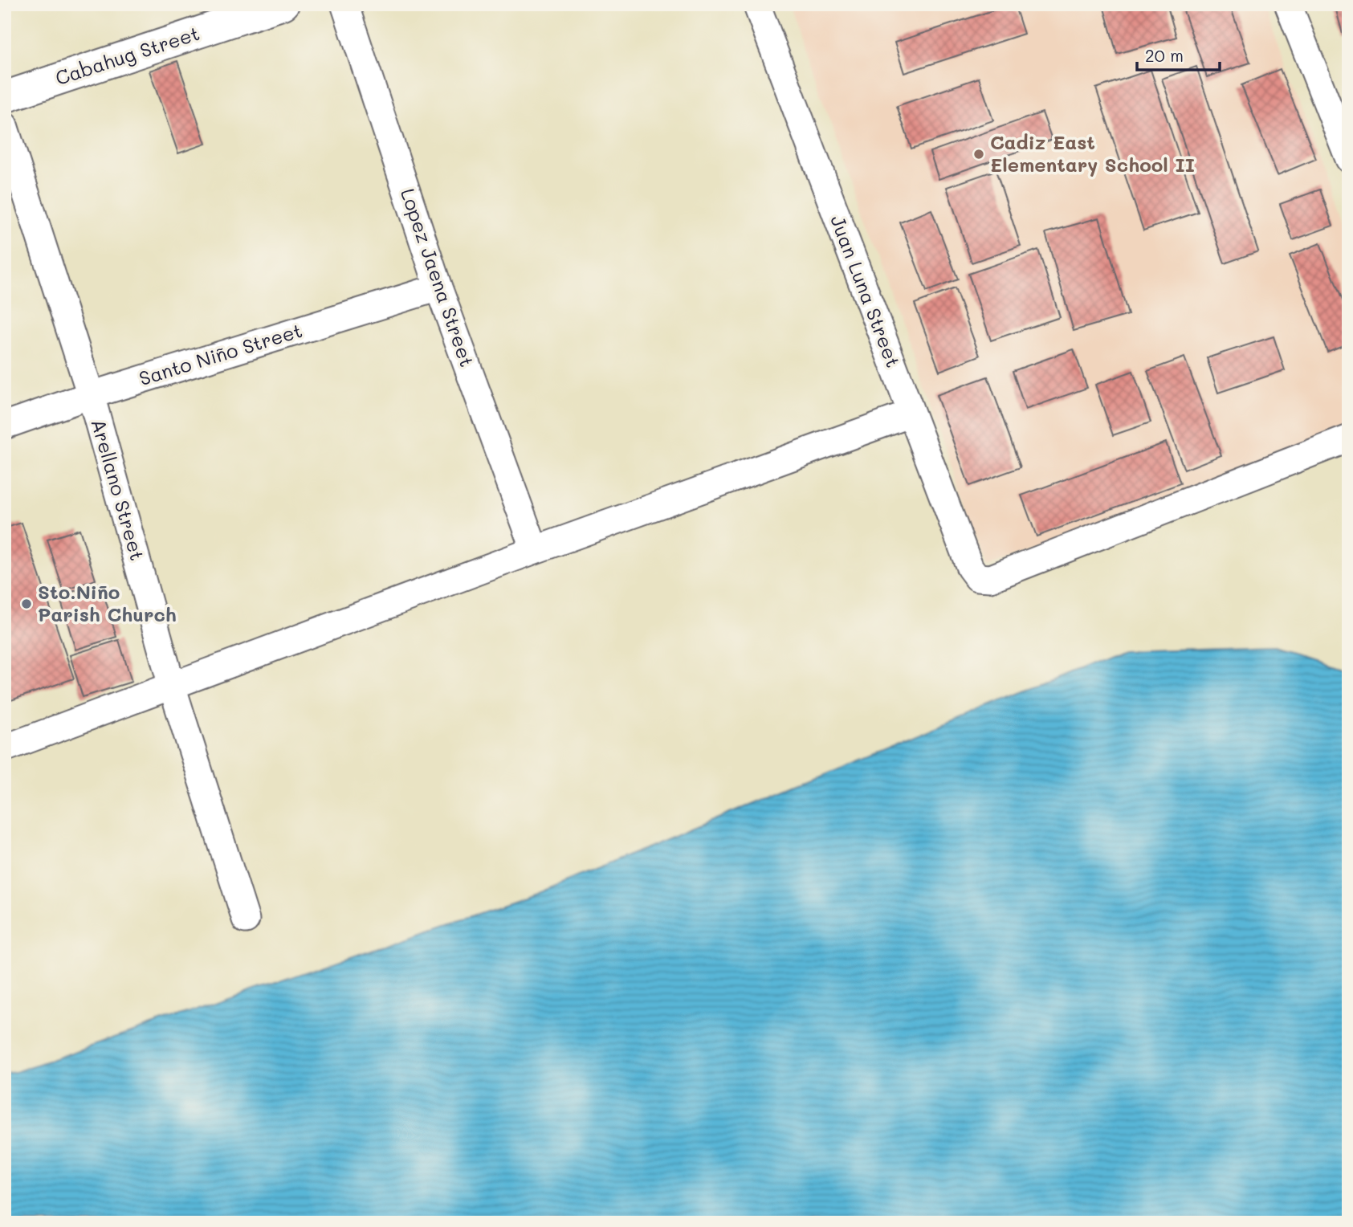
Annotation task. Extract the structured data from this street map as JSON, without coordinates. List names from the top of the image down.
{
  "streets": {
    "street": [
      "Cabahug Street",
      "Lopez Jaena Street",
      "Juan Luna Street",
      "Santo Niño Street",
      "Arellano Street"
    ]
  },
  "crossings": [
    ["Lopez Jaena Street", "Santo Niño Street"],
    ["Santo Niño Street", "Arellano Street"]
  ],
  "places": ["Cadiz East Elementary School II", "Sto.Niño Parish Church"],
  "scale_bar": "20 m"
}
